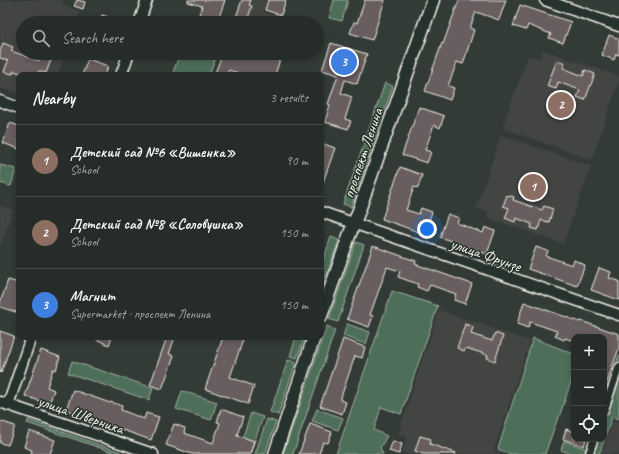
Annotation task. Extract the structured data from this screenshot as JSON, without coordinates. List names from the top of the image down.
{
  "streets": {
    "street": ["проспект Ленина", "улица Фрунзе", "улица Шверника"]
  },
  "crossings": [
    ["проспект Ленина", "улица Фрунзе"]
  ],
  "page": {
    "search": "Search here",
    "pins": ["3", "2", "1"],
    "heading": ["Nearby", "3 results"],
    "list": [
      {
        "mark": "1",
        "name": "Детский сад №6 «Вишенка»",
        "note": "School",
        "value": "90 m"
      },
      {
        "mark": "2",
        "name": "Детский сад №8 «Соловушка»",
        "note": "School",
        "value": "150 m"
      },
      {
        "mark": "3",
        "name": "Магнит",
        "note": "Supermarket · проспект Ленина",
        "value": "150 m"
      }
    ],
    "map_buttons": ["+", "−"]
  }
}
